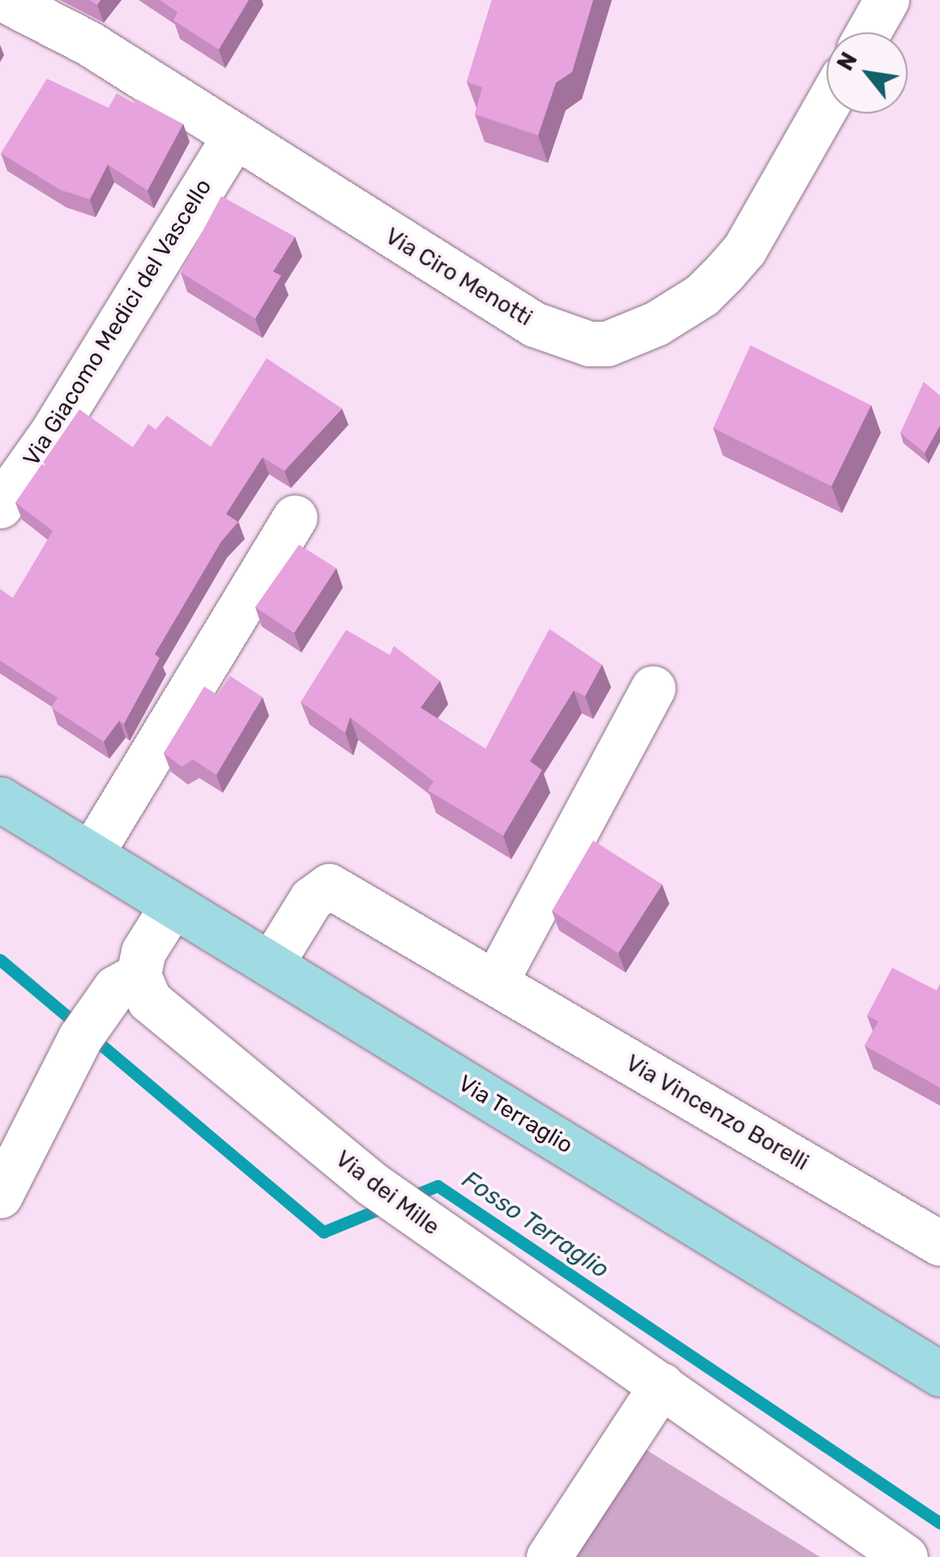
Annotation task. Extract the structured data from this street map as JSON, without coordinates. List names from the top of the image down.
{
  "streets": {
    "main road": ["Via Terraglio"],
    "street": [
      "Via Ciro Menotti",
      "Via Giacomo Medici del Vascello",
      "Via Vincenzo Borelli",
      "Via dei Mille"
    ]
  },
  "crossings": [
    ["Via Ciro Menotti", "Via Giacomo Medici del Vascello"],
    ["Via Vincenzo Borelli", "Via Terraglio"]
  ],
  "water": ["Fosso Terraglio"],
  "north": "top left"
}
